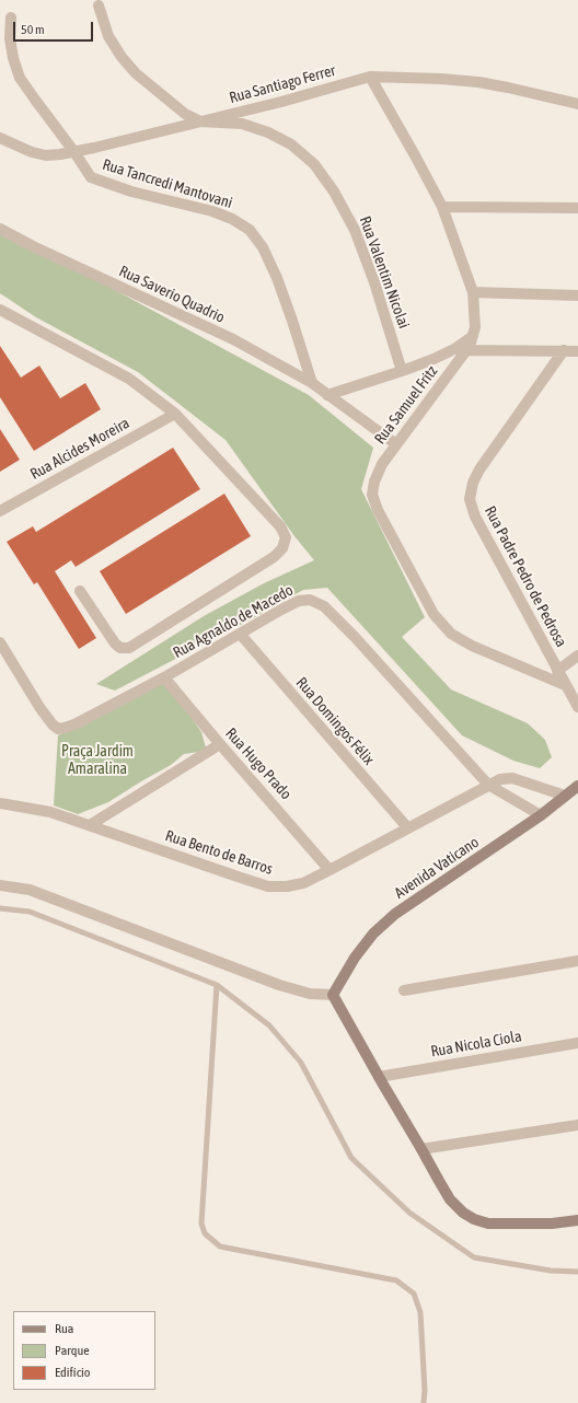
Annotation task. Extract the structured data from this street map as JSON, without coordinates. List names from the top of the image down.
{
  "streets": {
    "street": [
      "Rua Santiago Ferrer",
      "Rua Tancredi Mantovani",
      "Rua Valentim Nicolai",
      "Rua Saverio Quadrio",
      "Rua Samuel Fritz",
      "Rua Alcides Moreira",
      "Rua Padre Pedro de Pedrosa",
      "Rua Agnaldo de Macedo",
      "Rua Domingos Félix",
      "Rua Hugo Prado",
      "Rua Bento de Barros",
      "Avenida Vaticano",
      "Rua Nicola Ciola"
    ]
  },
  "crossings": [
    ["Rua Santiago Ferrer", "Rua Tancredi Mantovani"],
    ["Rua Santiago Ferrer", "Rua Valentim Nicolai"],
    ["Rua Santiago Ferrer", "Rua Samuel Fritz"],
    ["Rua Tancredi Mantovani", "Rua Saverio Quadrio"],
    ["Rua Saverio Quadrio", "Rua Samuel Fritz"],
    ["Rua Samuel Fritz", "Rua Padre Pedro de Pedrosa"],
    ["Rua Agnaldo de Macedo", "Rua Domingos Félix"],
    ["Rua Agnaldo de Macedo", "Rua Hugo Prado"],
    ["Rua Agnaldo de Macedo", "Rua Bento de Barros"],
    ["Rua Domingos Félix", "Rua Bento de Barros"],
    ["Rua Hugo Prado", "Rua Bento de Barros"],
    ["Rua Bento de Barros", "Avenida Vaticano"]
  ],
  "parks": ["Praça Jardim Amaralina"],
  "legend": ["Rua", "Parque", "Edifício"],
  "scale_bar": "50 m"
}
